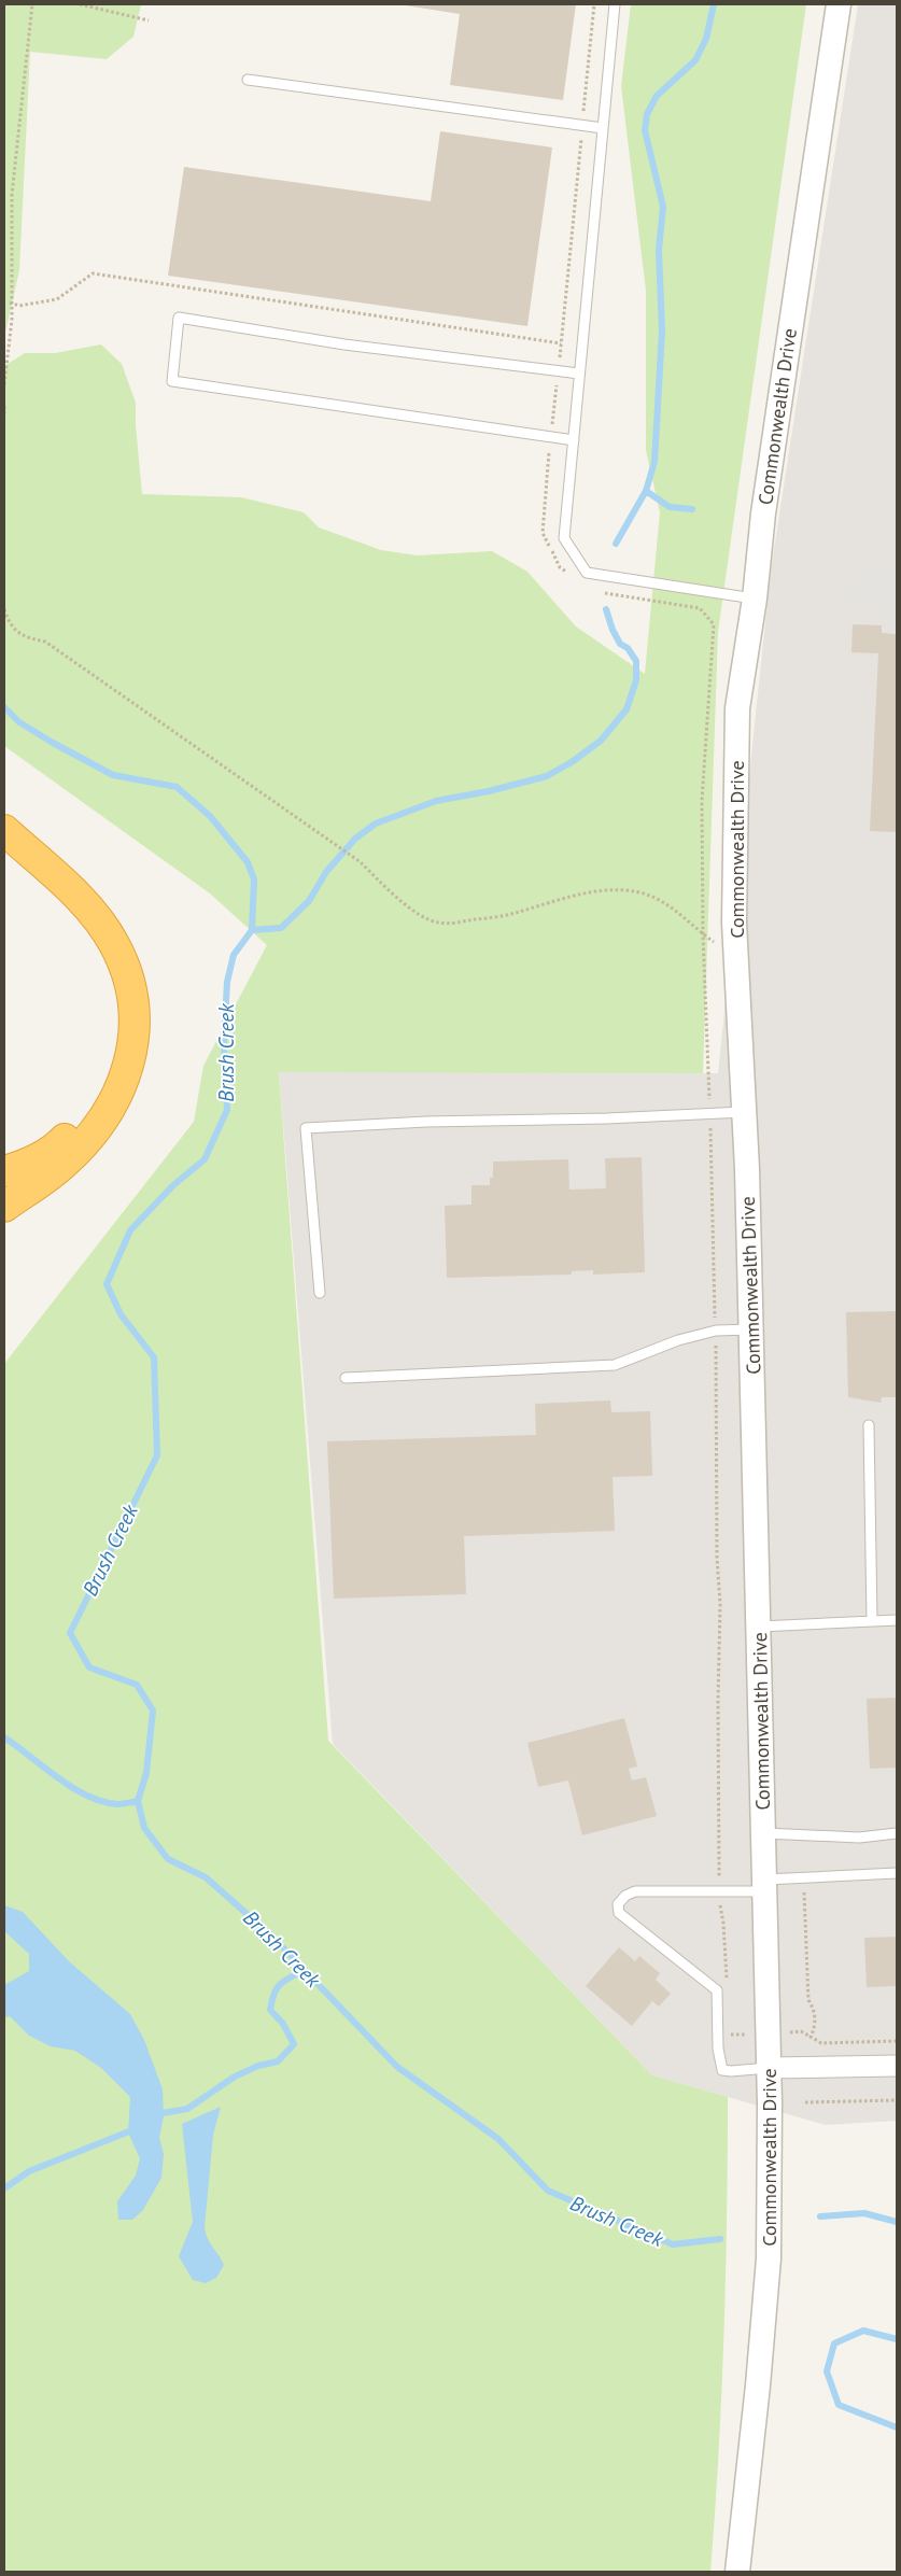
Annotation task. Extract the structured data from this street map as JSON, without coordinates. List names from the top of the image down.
{
  "streets": {
    "street": ["Commonwealth Drive"]
  },
  "water": ["Brush Creek"]
}
